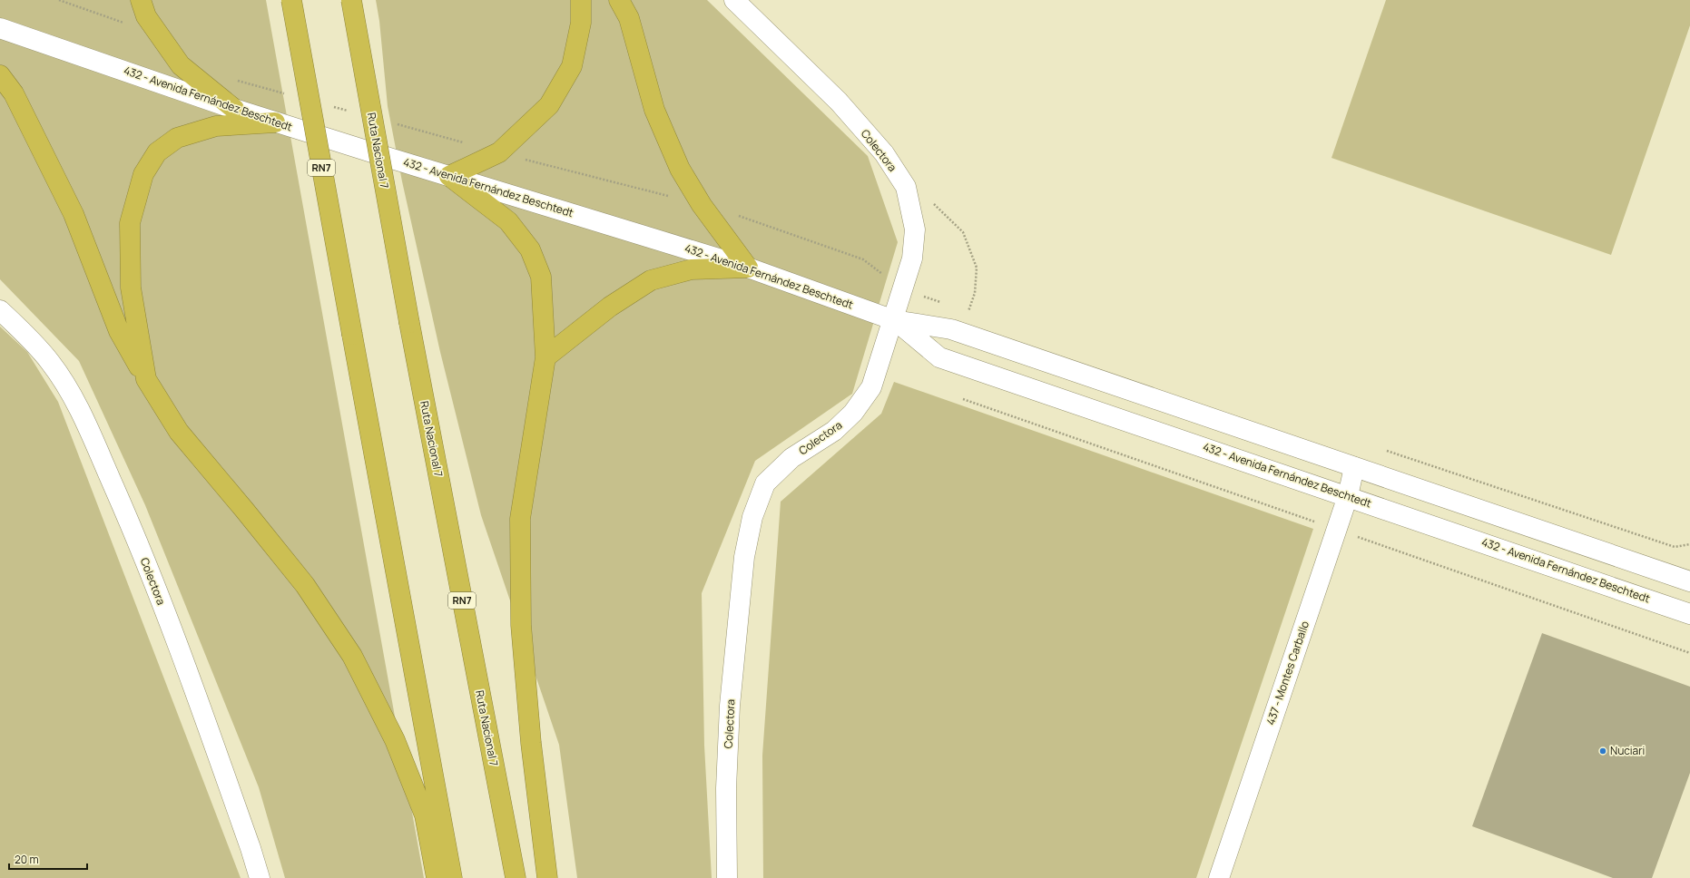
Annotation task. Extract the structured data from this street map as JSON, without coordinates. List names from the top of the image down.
{
  "streets": {
    "highway": ["Ruta Nacional 7", "RN7"],
    "street": ["432 - Avenida Fernández Beschtedt", "Colectora", "437 - Montes Carballo"]
  },
  "crossings": [
    ["432 - Avenida Fernández Beschtedt", "Colectora"],
    ["432 - Avenida Fernández Beschtedt", "437 - Montes Carballo"]
  ],
  "places": ["Nuciari"],
  "scale_bar": "20 m"
}
